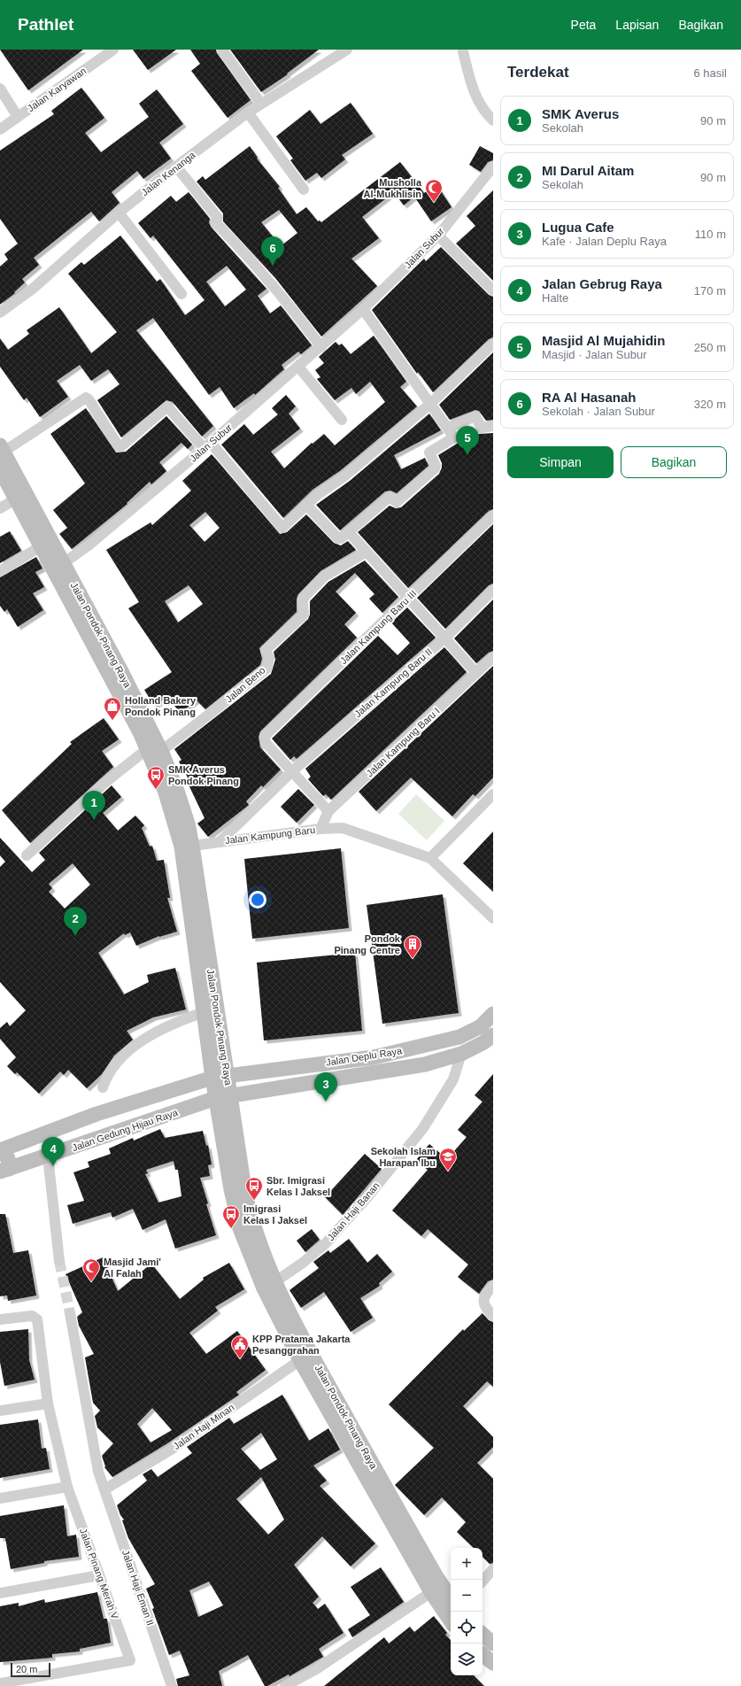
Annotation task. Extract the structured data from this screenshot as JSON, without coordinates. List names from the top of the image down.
{
  "streets": {
    "main road": ["Jalan Pondok Pinang Raya", "Jalan Deplu Raya", "Jalan Gedung Hijau Raya"],
    "street": [
      "Jalan Karyawan",
      "Jalan Kenanga",
      "Jalan Subur",
      "Jalan Kampung Baru III",
      "Jalan Kampung Baru II",
      "Jalan Beno",
      "Jalan Kampung Baru I",
      "Jalan Kampung Baru",
      "Jalan Haji Banan",
      "Jalan Haji Minan",
      "Jalan Pinang Merah V",
      "Jalan Haji Eman II"
    ]
  },
  "crossings": [
    ["Jalan Subur", "Jalan Pondok Pinang Raya"],
    ["Jalan Kampung Baru III", "Jalan Kampung Baru II"],
    ["Jalan Kampung Baru III", "Jalan Kampung Baru"],
    ["Jalan Pondok Pinang Raya", "Jalan Beno"],
    ["Jalan Pondok Pinang Raya", "Jalan Kampung Baru"],
    ["Jalan Pondok Pinang Raya", "Jalan Deplu Raya"],
    ["Jalan Pondok Pinang Raya", "Jalan Gedung Hijau Raya"],
    ["Jalan Pondok Pinang Raya", "Jalan Haji Banan"],
    ["Jalan Pondok Pinang Raya", "Jalan Haji Minan"],
    ["Jalan Kampung Baru II", "Jalan Kampung Baru"],
    ["Jalan Kampung Baru I", "Jalan Kampung Baru"],
    ["Jalan Deplu Raya", "Jalan Gedung Hijau Raya"],
    ["Jalan Deplu Raya", "Jalan Haji Banan"],
    ["Jalan Haji Minan", "Jalan Haji Eman II"]
  ],
  "places": {
    "mosque": ["Musholla Al-Mukhlisin", "Masjid Jami' Al Falah"],
    "shop": ["Holland Bakery Pondok Pinang"],
    "bus stop": ["SMK Averus Pondok Pinang", "Sbr. Imigrasi Kelas I Jaksel", "Imigrasi Kelas I Jaksel"],
    "building": ["Pondok Pinang Centre"],
    "school or university": ["Sekolah Islam Harapan Ibu"],
    "public building": ["KPP Pratama Jakarta Pesanggrahan"]
  },
  "scale_bar": "20 m",
  "page": {
    "header": "Pathlet",
    "nav": ["Peta", "Lapisan", "Bagikan"],
    "heading": ["Terdekat", "6 hasil"],
    "list": [
      {
        "mark": "1",
        "name": "SMK Averus",
        "note": "Sekolah",
        "value": "90 m"
      },
      {
        "mark": "2",
        "name": "MI Darul Aitam",
        "note": "Sekolah",
        "value": "90 m"
      },
      {
        "mark": "3",
        "name": "Lugua Cafe",
        "note": "Kafe · Jalan Deplu Raya",
        "value": "110 m"
      },
      {
        "mark": "4",
        "name": "Jalan Gebrug Raya",
        "note": "Halte",
        "value": "170 m"
      },
      {
        "mark": "5",
        "name": "Masjid Al Mujahidin",
        "note": "Masjid · Jalan Subur",
        "value": "250 m"
      },
      {
        "mark": "6",
        "name": "RA Al Hasanah",
        "note": "Sekolah · Jalan Subur",
        "value": "320 m"
      }
    ],
    "pins": [
      "6",
      "5",
      "1",
      "2",
      "3",
      "4"
    ],
    "buttons": ["Simpan", "Bagikan"],
    "map_buttons": ["+", "−"],
    "scale": "20 m"
  }
}
